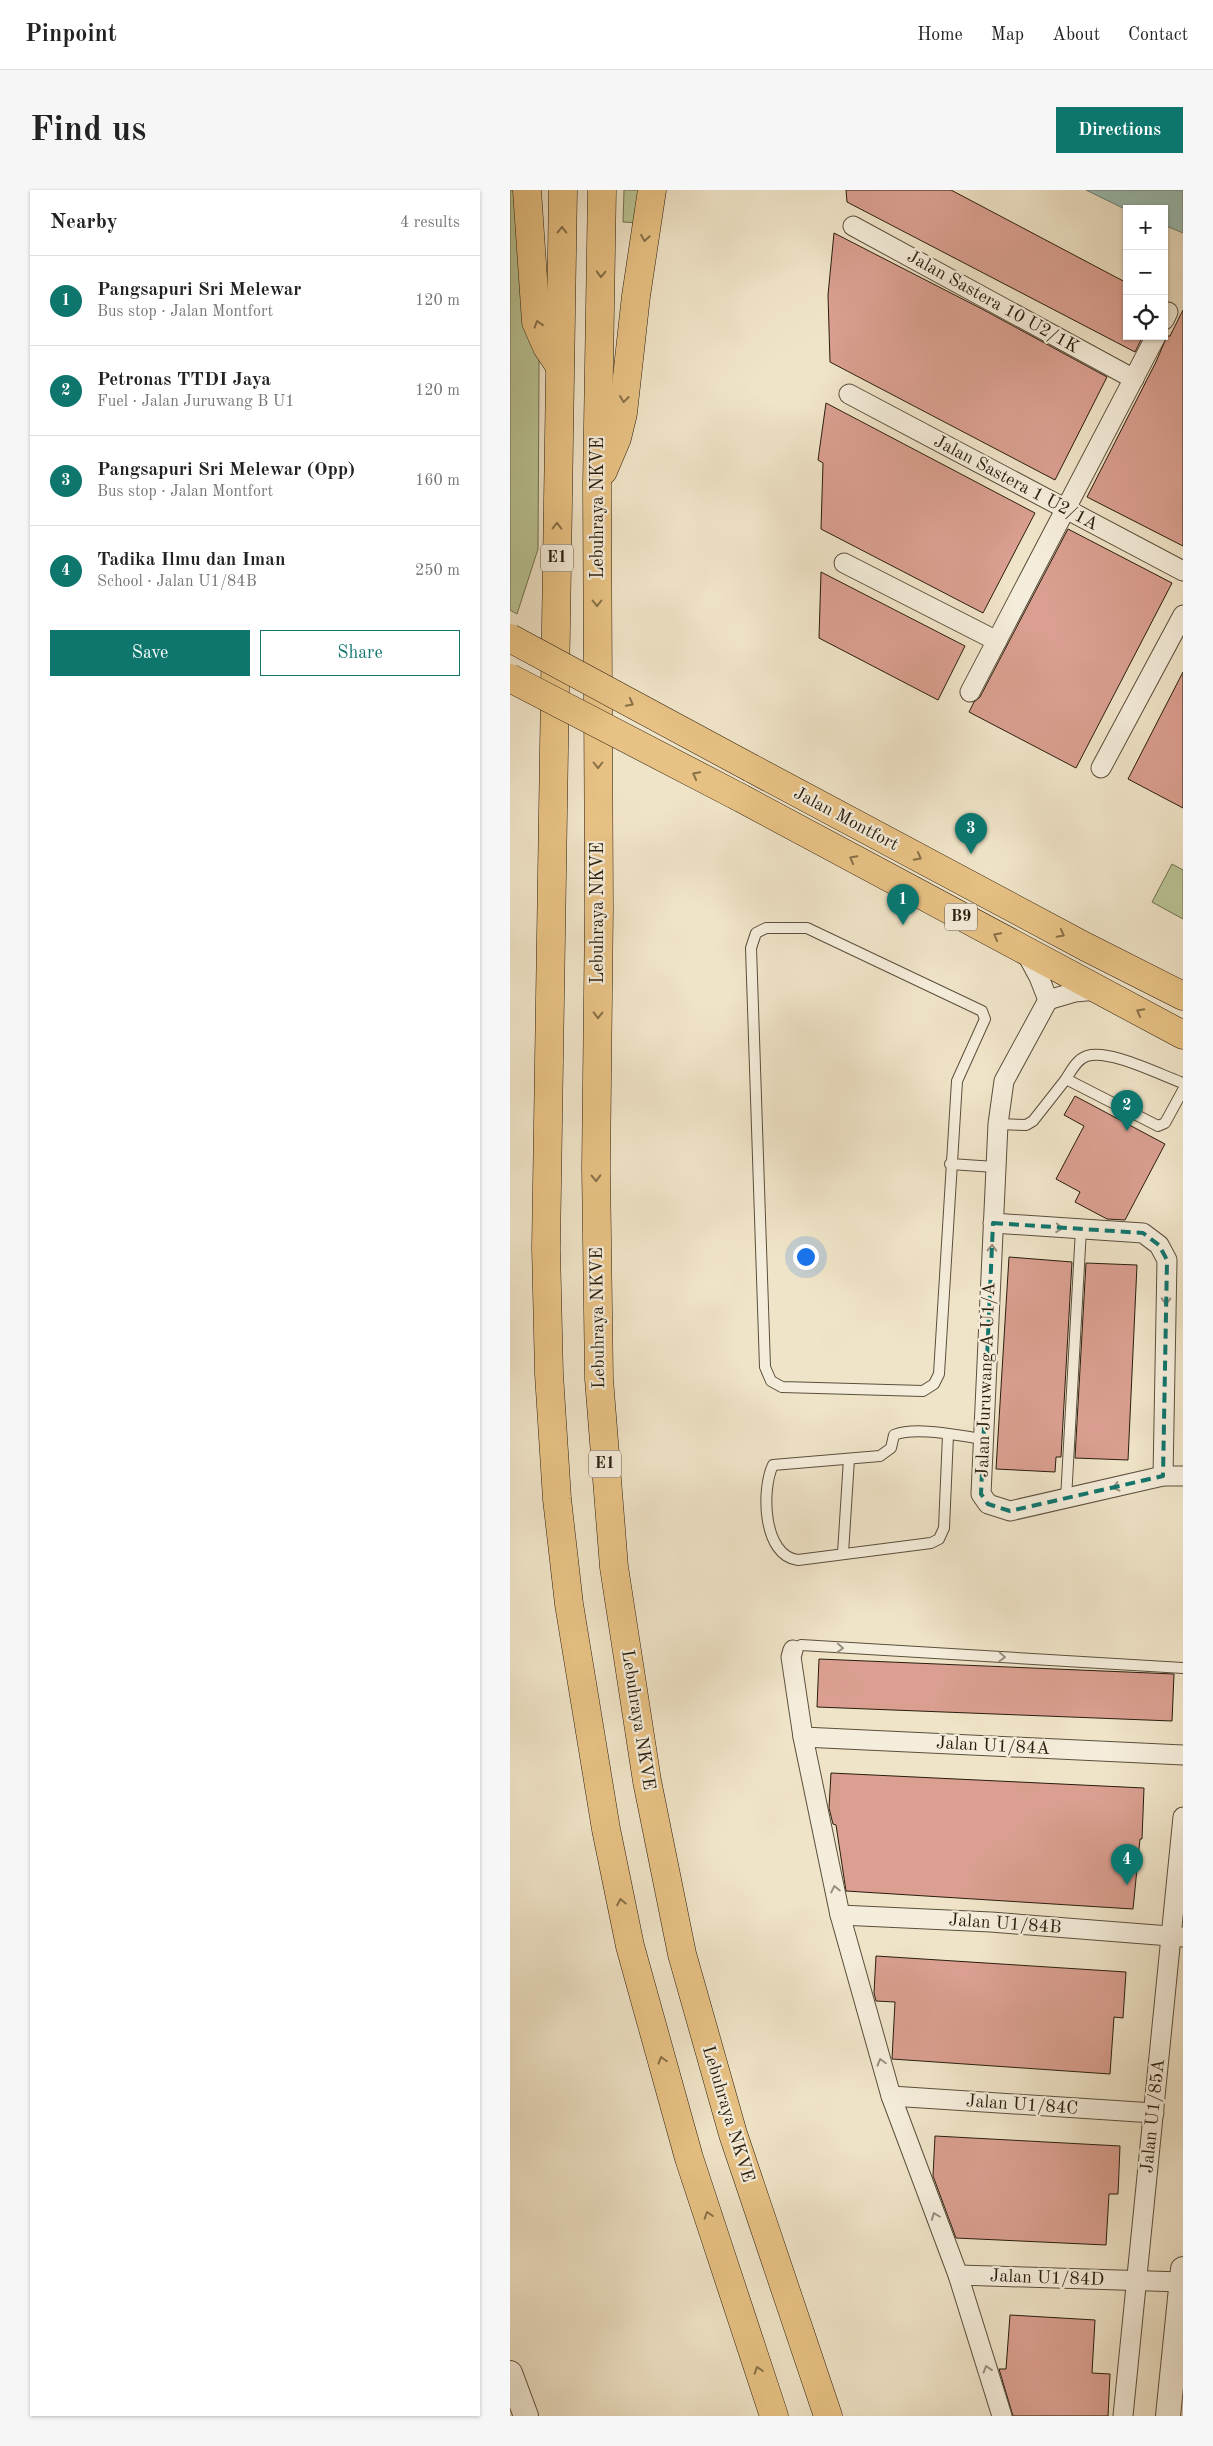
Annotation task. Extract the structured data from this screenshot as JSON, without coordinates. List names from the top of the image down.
{
  "streets": {
    "main road": [
      "Lebuhraya NKVE",
      "E1",
      "Jalan Montfort",
      "B9"
    ],
    "street": [
      "Jalan Sastera 10 U2/1K",
      "Jalan Sastera 1 U2/1A",
      "Jalan Juruwang A U1/A",
      "Jalan U1/84A",
      "Jalan U1/84B",
      "Jalan U1/84C",
      "Jalan U1/85A",
      "Jalan U1/84D"
    ]
  },
  "crossings": [
    ["Jalan U1/84B", "Jalan U1/85A"],
    ["Jalan U1/84C", "Jalan U1/85A"],
    ["Jalan U1/85A", "Jalan U1/84D"]
  ],
  "page": {
    "header": "Pinpoint",
    "nav": [
      "Home",
      "Map",
      "About",
      "Contact"
    ],
    "buttons": [
      "Directions",
      ["Save", "Share"]
    ],
    "title": "Find us",
    "heading": ["Nearby", "4 results"],
    "map_buttons": ["+", "−"],
    "list": [
      {
        "mark": "1",
        "name": "Pangsapuri Sri Melewar",
        "note": "Bus stop · Jalan Montfort",
        "value": "120 m"
      },
      {
        "mark": "2",
        "name": "Petronas TTDI Jaya",
        "note": "Fuel · Jalan Juruwang B U1",
        "value": "120 m"
      },
      {
        "mark": "3",
        "name": "Pangsapuri Sri Melewar (Opp)",
        "note": "Bus stop · Jalan Montfort",
        "value": "160 m"
      },
      {
        "mark": "4",
        "name": "Tadika Ilmu dan Iman",
        "note": "School · Jalan U1/84B",
        "value": "250 m"
      }
    ],
    "pins": [
      "3",
      "1",
      "2",
      "4"
    ]
  }
}
